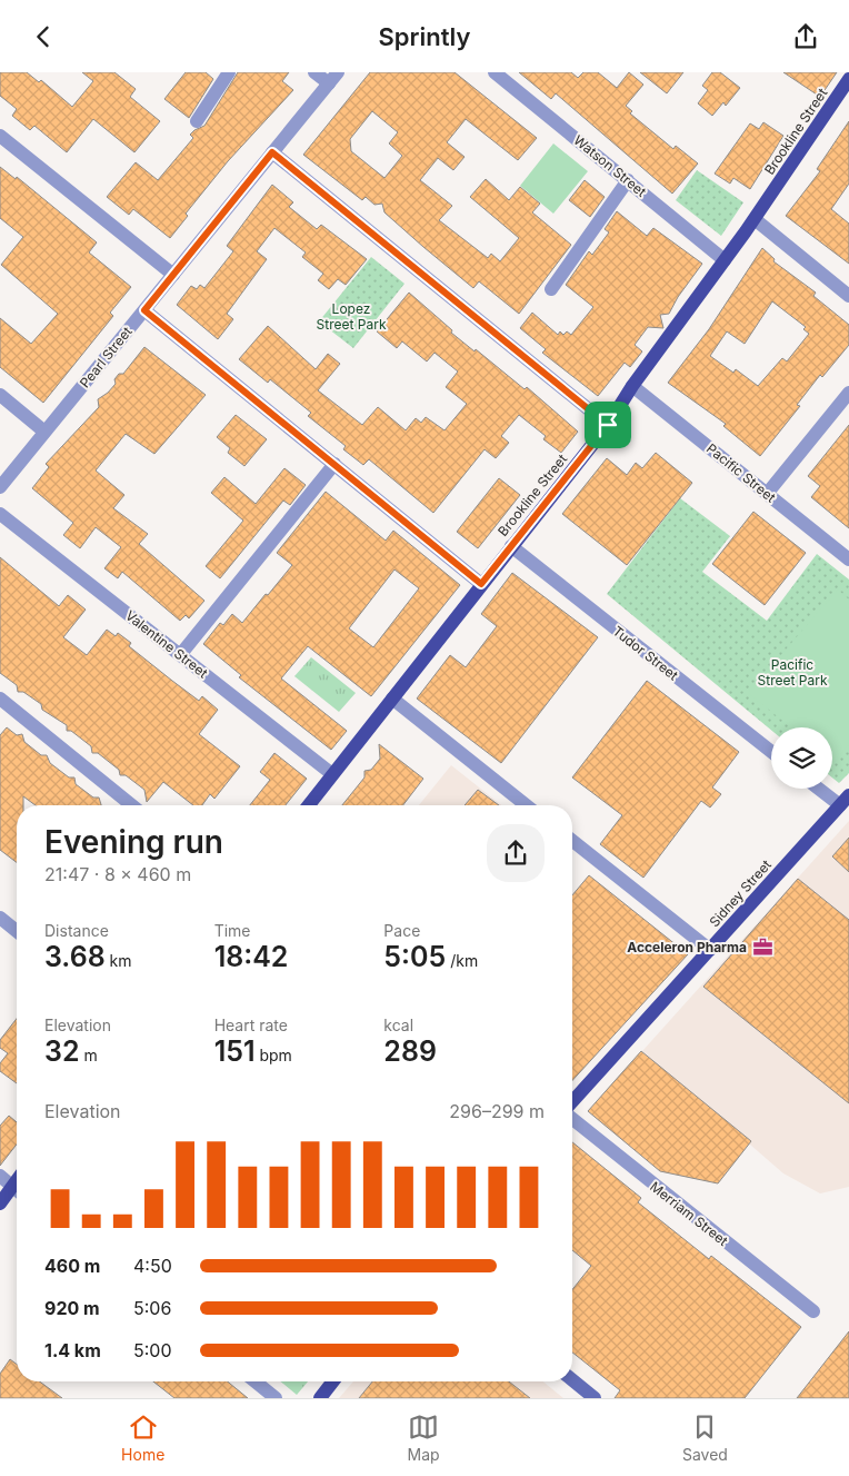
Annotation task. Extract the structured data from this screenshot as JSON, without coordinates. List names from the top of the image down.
{
  "streets": {
    "main road": ["Brookline Street", "Sidney Street"],
    "street": [
      "Watson Street",
      "Pearl Street",
      "Pacific Street",
      "Valentine Street",
      "Tudor Street",
      "Merriam Street"
    ]
  },
  "crossings": [
    ["Brookline Street", "Watson Street"],
    ["Brookline Street", "Pacific Street"],
    ["Brookline Street", "Valentine Street"],
    ["Brookline Street", "Tudor Street"]
  ],
  "parks": ["Lopez Street Park", "Pacific Street Park"],
  "places": {
    "office": ["Acceleron Pharma"]
  },
  "page": {
    "header": "Sprintly",
    "heading": ["Evening run", "21:47 · 8 × 460 m"],
    "stats": [
      ["Distance", "3.68 km"],
      ["Time", "18:42"],
      ["Pace", "5:05 /km"],
      ["Elevation", "32 m"],
      ["Heart rate", "151 bpm"],
      ["kcal", "289"]
    ],
    "chart": ["Elevation", "296–299 m"],
    "list": [
      {
        "name": "460 m",
        "note": "4:50"
      },
      {
        "name": "920 m",
        "note": "5:06"
      },
      {
        "name": "1.4 km",
        "note": "5:00"
      }
    ],
    "tabs": ["Home", "Map", "Saved"]
  }
}
